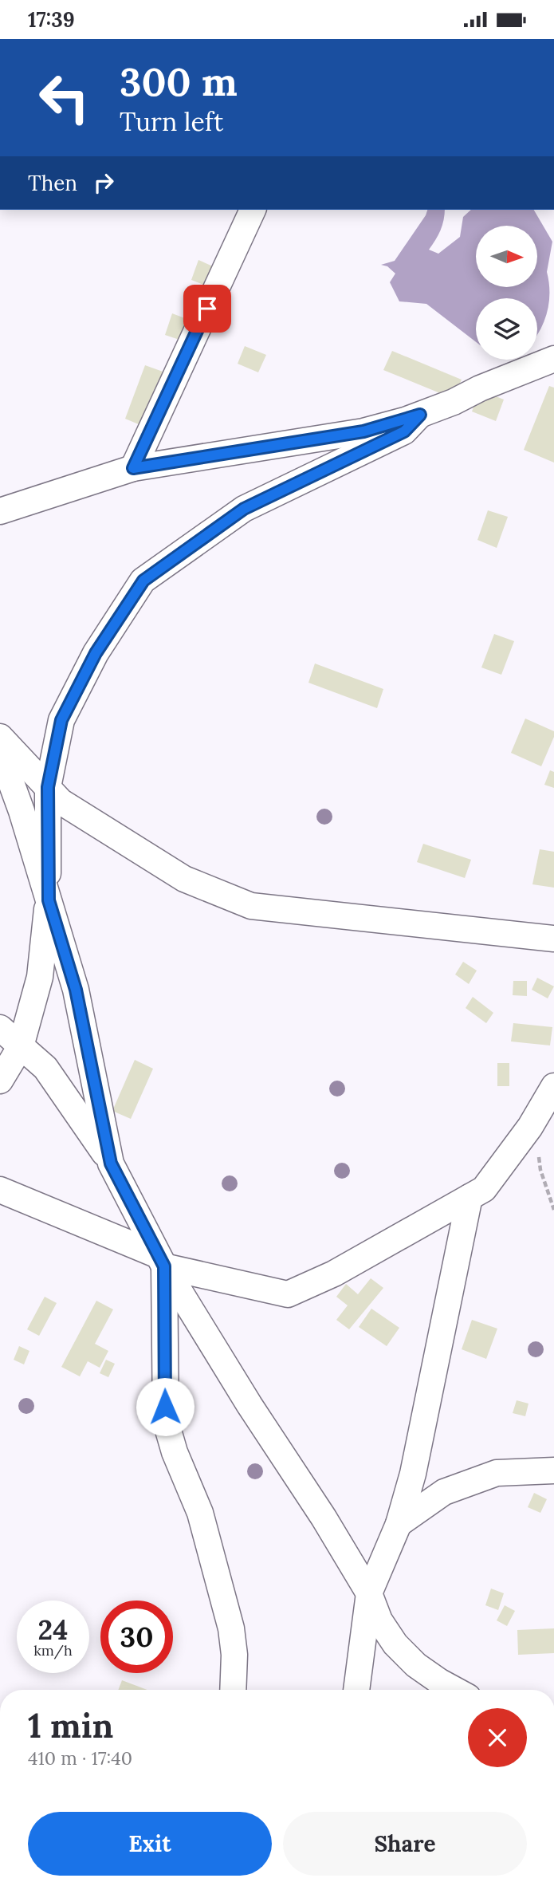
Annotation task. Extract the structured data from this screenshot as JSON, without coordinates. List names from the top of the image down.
{
  "north": "right",
  "page": {
    "status": "17:39",
    "turn": ["300 m", "Turn left"],
    "then": "Then",
    "speed": "24 km/h",
    "limit": "30",
    "heading": ["1 min", "410 m · 17:40"],
    "buttons": ["Exit", "Share"]
  }
}
